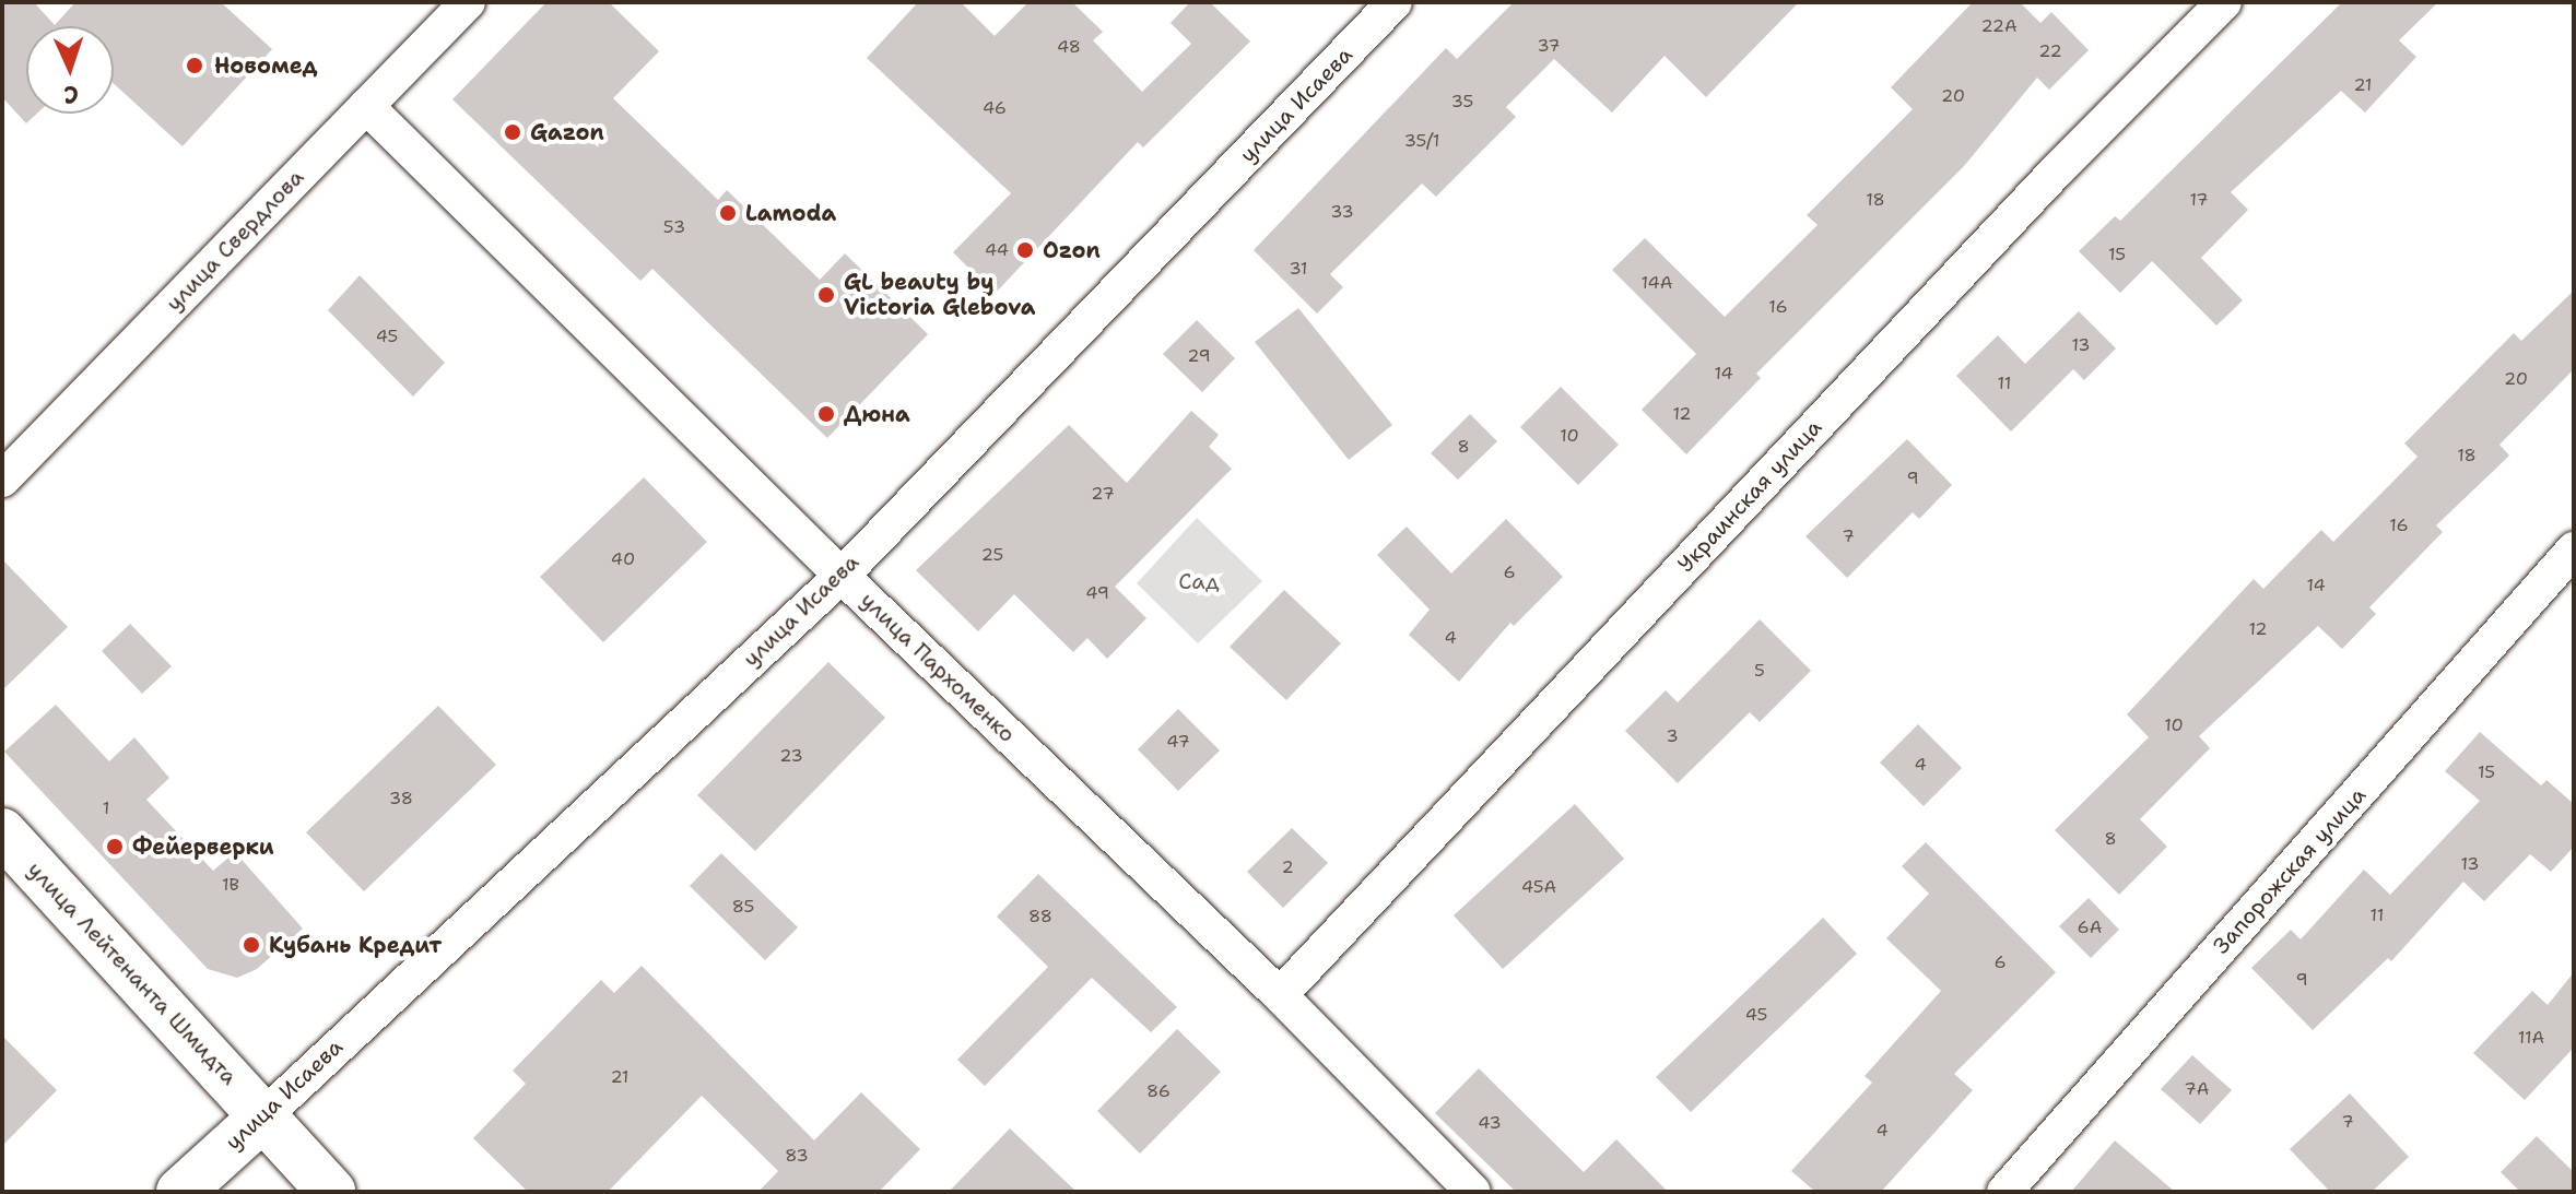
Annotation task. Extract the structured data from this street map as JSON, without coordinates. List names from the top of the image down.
{
  "streets": {
    "street": [
      "улица Исаева",
      "улица Свердлова",
      "Украинская улица",
      "улица Пархоменко",
      "Запорожская улица",
      "улица Лейтенанта Шмидта"
    ]
  },
  "crossings": [
    ["улица Исаева", "улица Пархоменко"],
    ["улица Исаева", "улица Лейтенанта Шмидта"],
    ["улица Свердлова", "улица Пархоменко"],
    ["Украинская улица", "улица Пархоменко"]
  ],
  "parks": ["Сад"],
  "places": [
    "Новомед",
    "Gazon",
    "Lamoda",
    "Ozon",
    "GL beauty by Victoria Glebova",
    "Дюна",
    "Фейерверки",
    "Кубань Кредит"
  ],
  "house_numbers": [
    "22А",
    "37",
    "48",
    "22",
    "21",
    "20",
    "35",
    "46",
    "35/1",
    "18",
    "17",
    "33",
    "53",
    "44",
    "15",
    "31",
    "14А",
    "16",
    "45",
    "13",
    "29",
    "14",
    "20",
    "11",
    "12",
    "10",
    "8",
    "18",
    "9",
    "27",
    "16",
    "7",
    "25",
    "40",
    "6",
    "14",
    "49",
    "12",
    "4",
    "5",
    "10",
    "3",
    "47",
    "23",
    "4",
    "15",
    "38",
    "1",
    "8",
    "13",
    "2",
    "1В",
    "45А",
    "85",
    "11",
    "88",
    "6А",
    "6",
    "9",
    "45",
    "11А",
    "21",
    "7А",
    "86",
    "7",
    "43",
    "4",
    "83"
  ],
  "north": "bottom"
}
